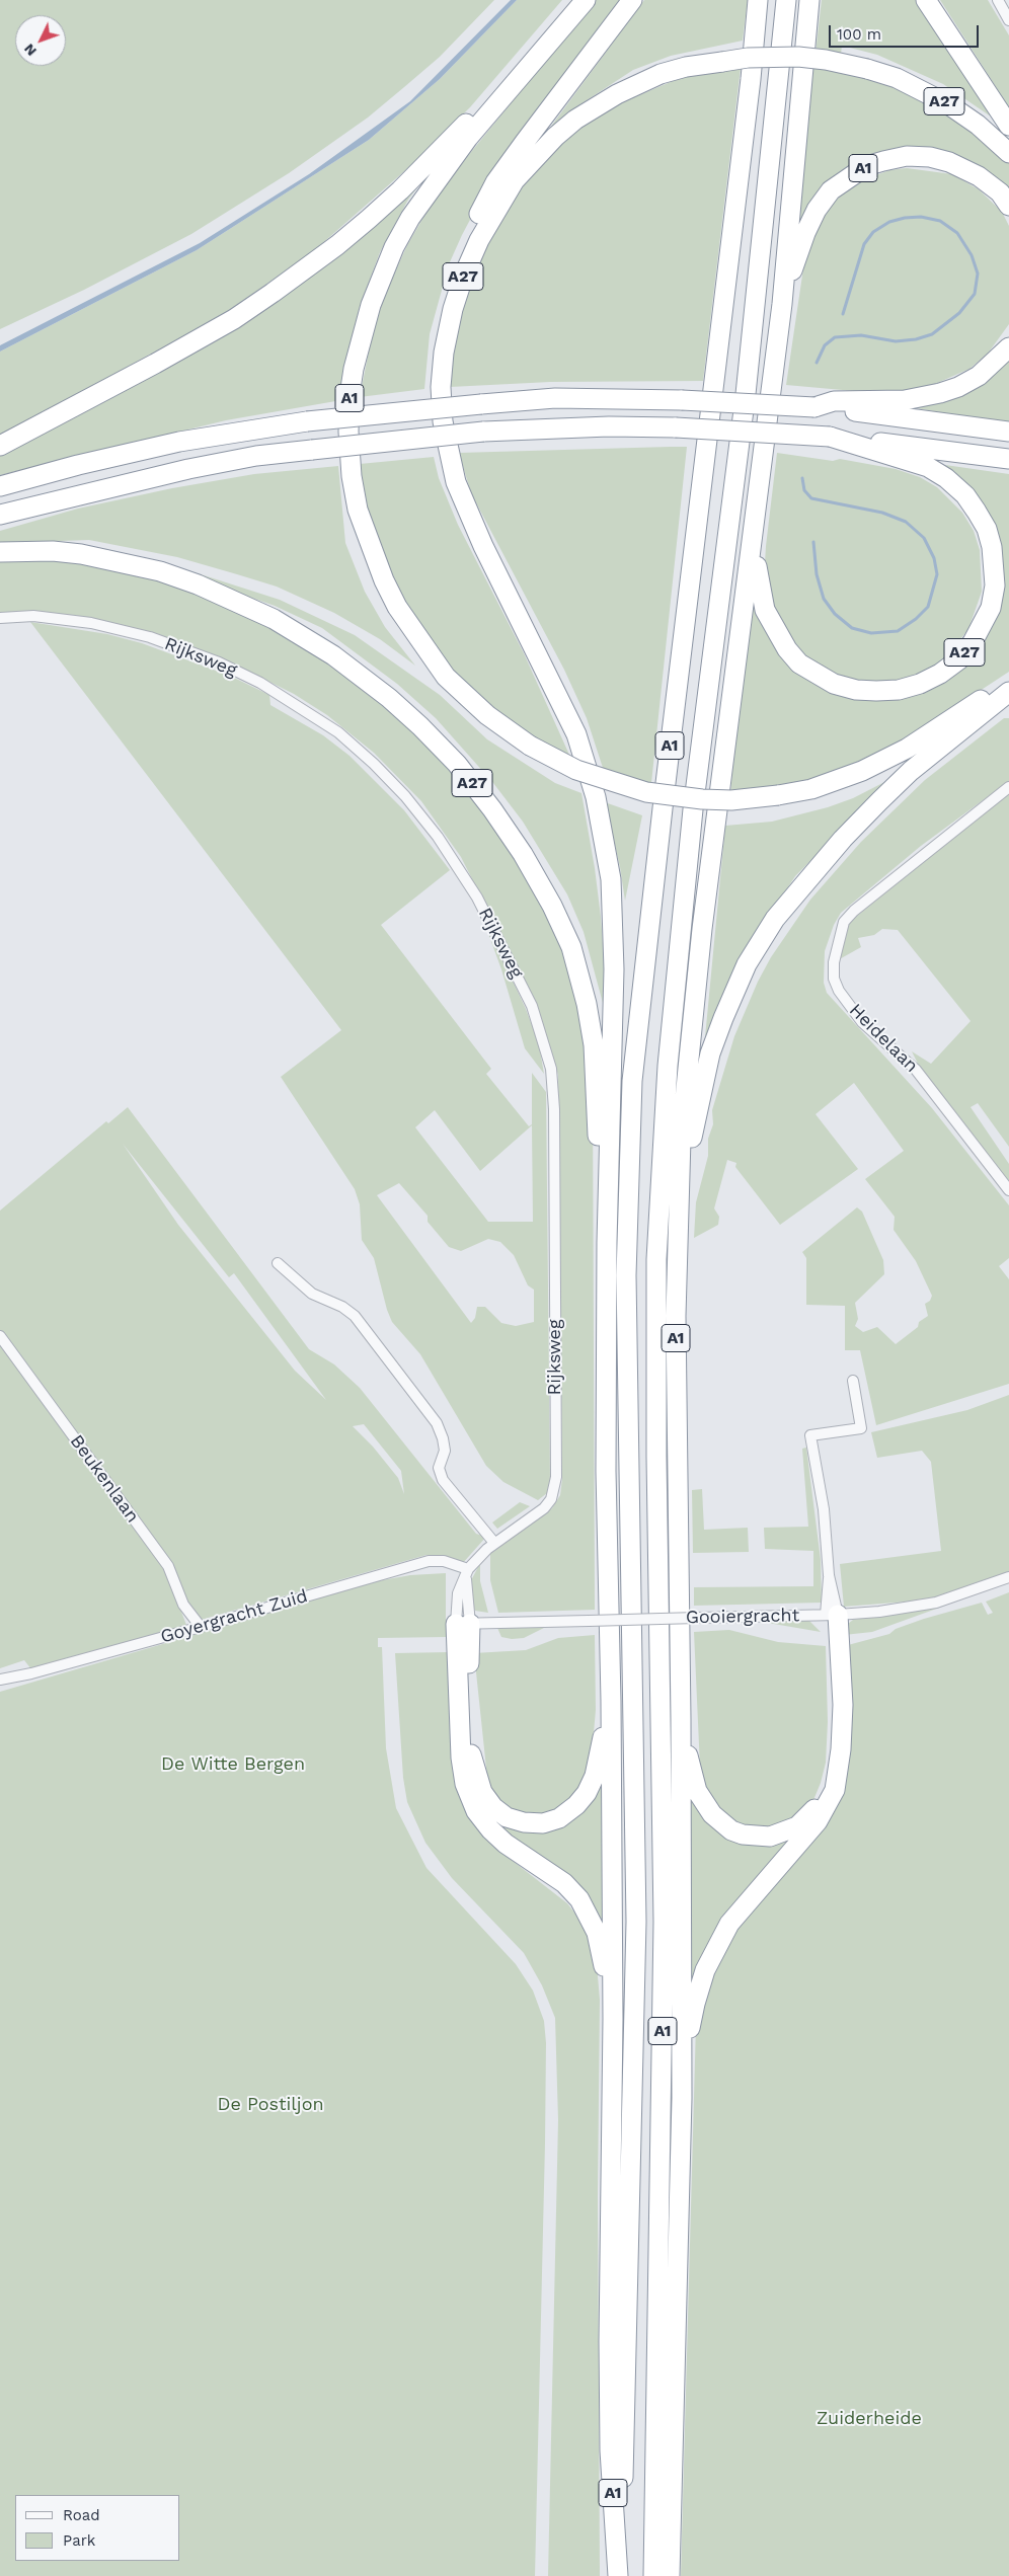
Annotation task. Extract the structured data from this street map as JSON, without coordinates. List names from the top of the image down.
{
  "streets": {
    "highway": ["A27", "A1"],
    "street": [
      "Rijksweg",
      "Heidelaan",
      "Beukenlaan",
      "Goyergracht Zuid",
      "Gooiergracht"
    ]
  },
  "crossings": [
    ["A27", "A1"],
    ["A1", "Gooiergracht"],
    ["Beukenlaan", "Goyergracht Zuid"]
  ],
  "parks": ["De Witte Bergen", "De Postiljon", "Zuiderheide"],
  "legend": ["Road", "Park"],
  "scale_bar": "100 m",
  "north": "bottom left"
}
